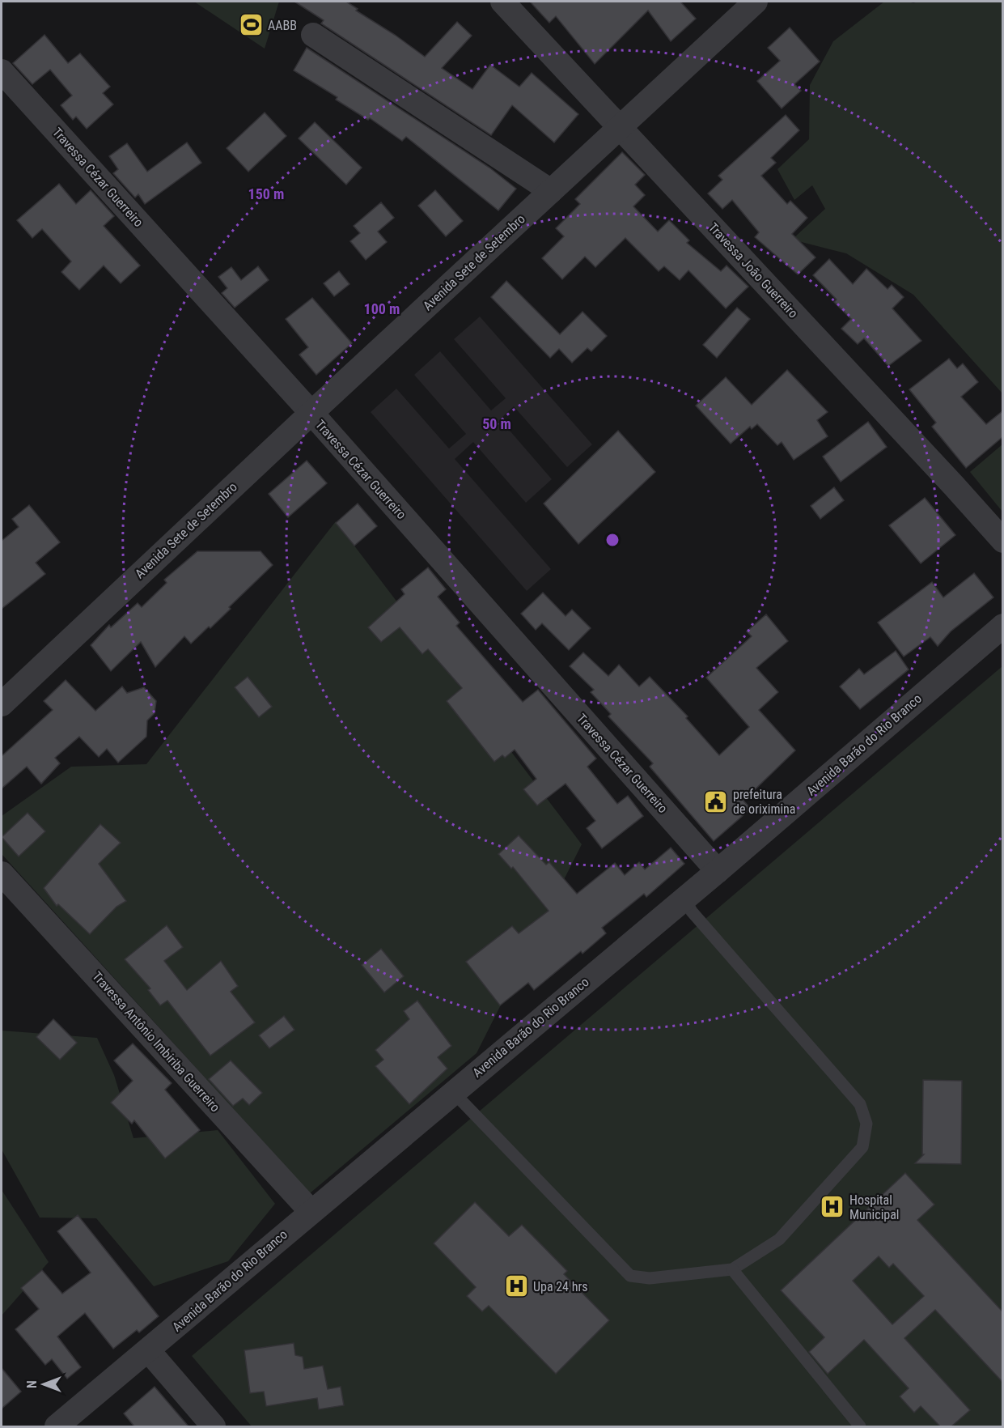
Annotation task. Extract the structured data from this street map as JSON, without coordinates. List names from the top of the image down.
{
  "streets": {
    "street": [
      "Travessa Cézar Guerreiro",
      "Avenida Sete de Setembro",
      "Travessa João Guerreiro",
      "Avenida Barão do Rio Branco",
      "Travessa Antônio Imbiriba Guerreiro"
    ]
  },
  "crossings": [
    ["Travessa Cézar Guerreiro", "Avenida Sete de Setembro"],
    ["Travessa Cézar Guerreiro", "Avenida Barão do Rio Branco"],
    ["Avenida Sete de Setembro", "Travessa João Guerreiro"],
    ["Avenida Barão do Rio Branco", "Travessa Antônio Imbiriba Guerreiro"]
  ],
  "places": {
    "sports": ["AABB"],
    "public building": ["prefeitura de oriximina"],
    "hospital": ["Hospital Municipal", "Upa 24 hrs"]
  },
  "north": "left",
  "rings": ["150 m", "100 m", "50 m"]
}
